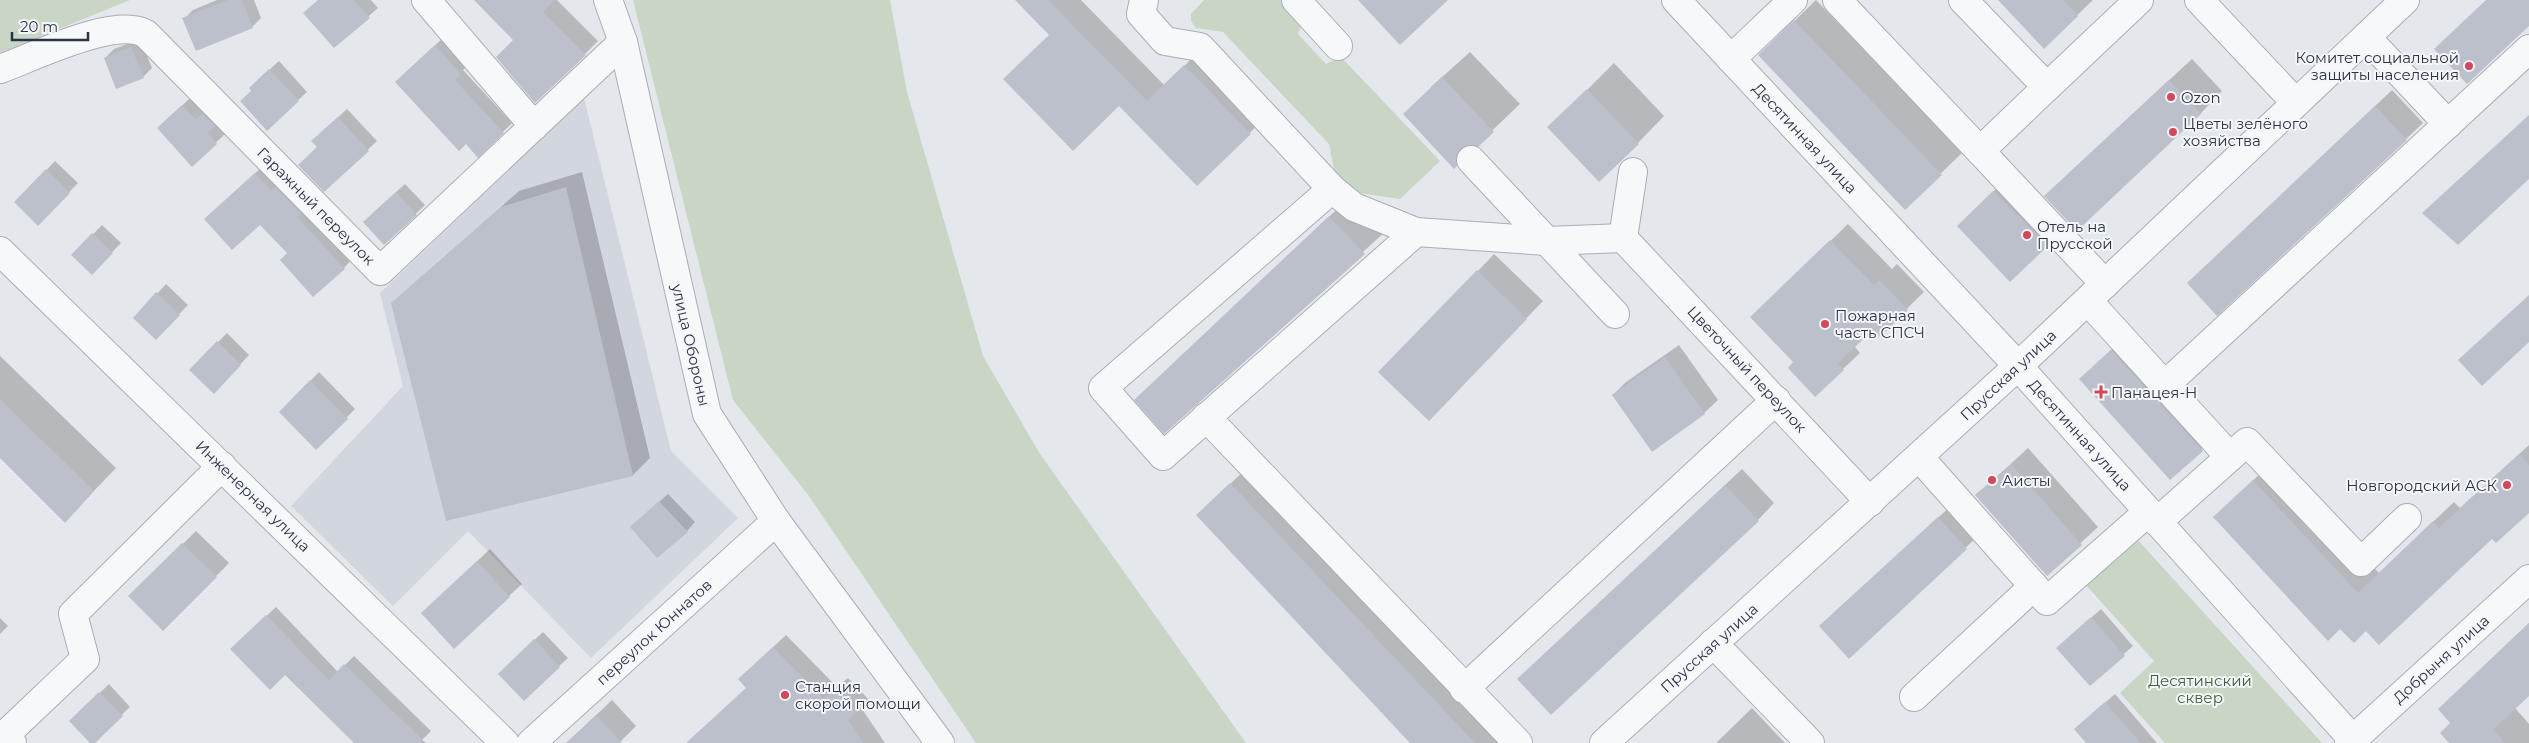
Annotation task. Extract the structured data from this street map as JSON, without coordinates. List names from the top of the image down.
{
  "streets": {
    "street": [
      "Десятинная улица",
      "Гаражный переулок",
      "улица Обороны",
      "Цветочный переулок",
      "Прусская улица",
      "Инженерная улица",
      "переулок Юннатов",
      "Добрыня улица"
    ]
  },
  "crossings": [
    ["Десятинная улица", "Прусская улица"],
    ["Десятинная улица", "Добрыня улица"],
    ["Гаражный переулок", "улица Обороны"],
    ["улица Обороны", "переулок Юннатов"],
    ["Цветочный переулок", "Прусская улица"]
  ],
  "parks": ["Десятинский сквер"],
  "places": {
    "other": [
      "Комитет социальной защиты населения",
      "Ozon",
      "Цветы зелёного хозяйства",
      "Отель на Прусской",
      "Пожарная часть СПСЧ",
      "Аисты",
      "Новгородский АСК",
      "Станция скорой помощи"
    ],
    "health": ["Панацея-Н"]
  },
  "scale_bar": "20 m"
}
